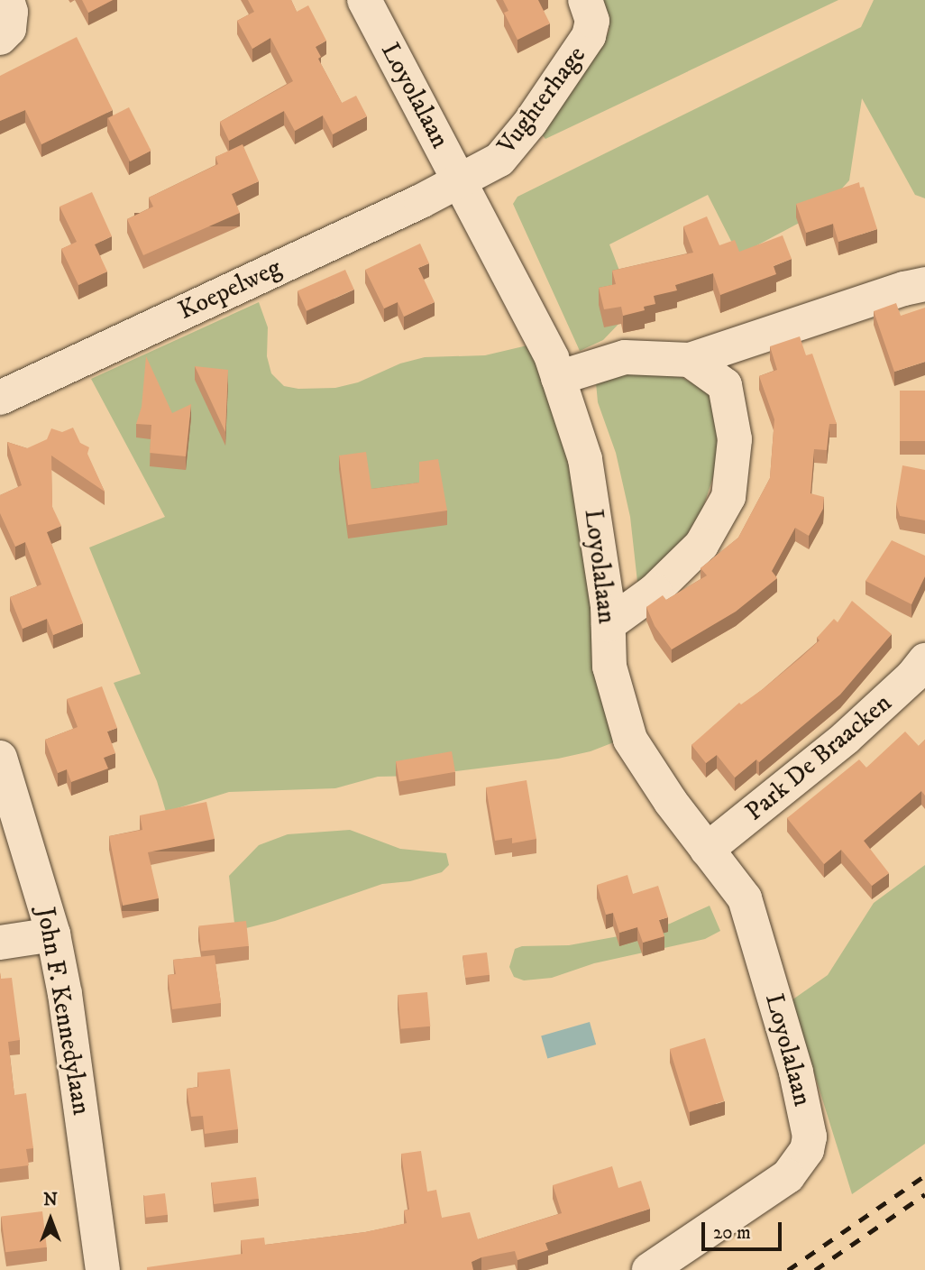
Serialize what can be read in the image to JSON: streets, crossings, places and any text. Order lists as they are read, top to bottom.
{
  "streets": {
    "street": [
      "Loyolalaan",
      "Vughterhage",
      "Koepelweg",
      "Park De Braacken",
      "John F. Kennedylaan"
    ]
  },
  "crossings": [
    ["Loyolalaan", "Vughterhage"],
    ["Loyolalaan", "Koepelweg"],
    ["Loyolalaan", "Park De Braacken"],
    ["Vughterhage", "Koepelweg"]
  ],
  "scale_bar": "20 m",
  "north": "top"
}
